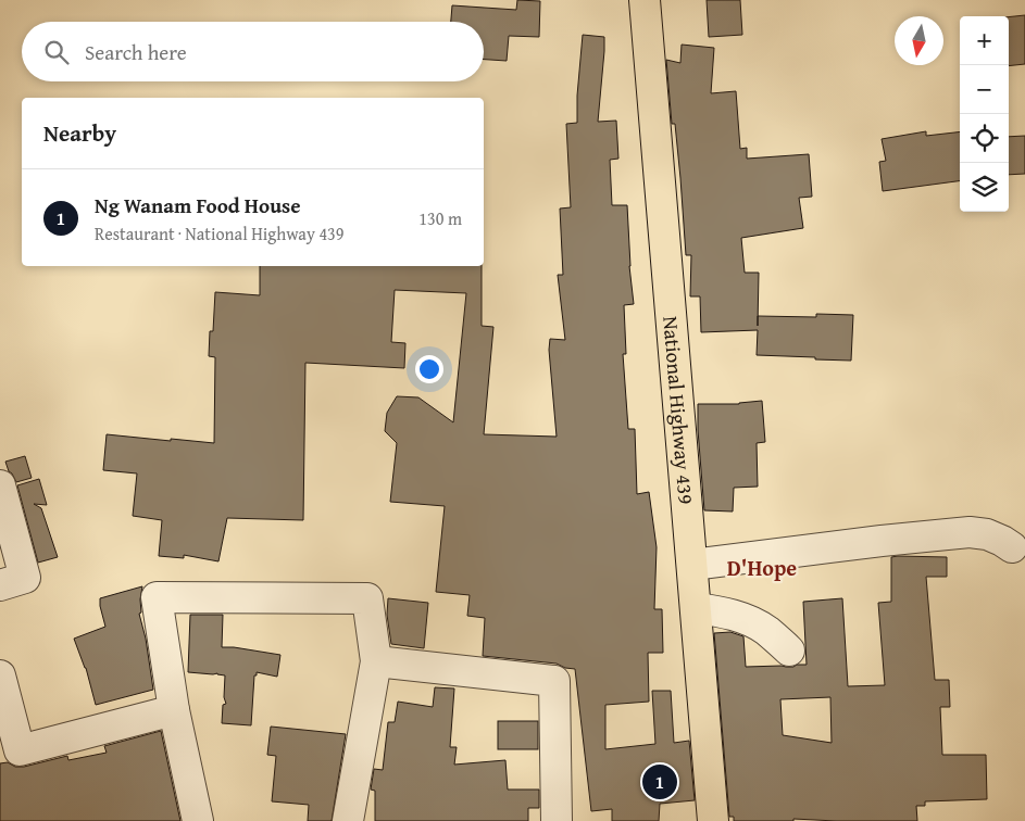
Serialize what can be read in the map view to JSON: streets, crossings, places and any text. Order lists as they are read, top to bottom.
{
  "streets": {
    "main road": ["National Highway 439"]
  },
  "districts": ["D'Hope"],
  "north": "bottom",
  "page": {
    "map_buttons": ["+", "−"],
    "search": "Search here",
    "heading": "Nearby",
    "list": [
      {
        "mark": "1",
        "name": "Ng Wanam Food House",
        "note": "Restaurant · National Highway 439",
        "value": "130 m"
      }
    ],
    "pins": "1"
  }
}
